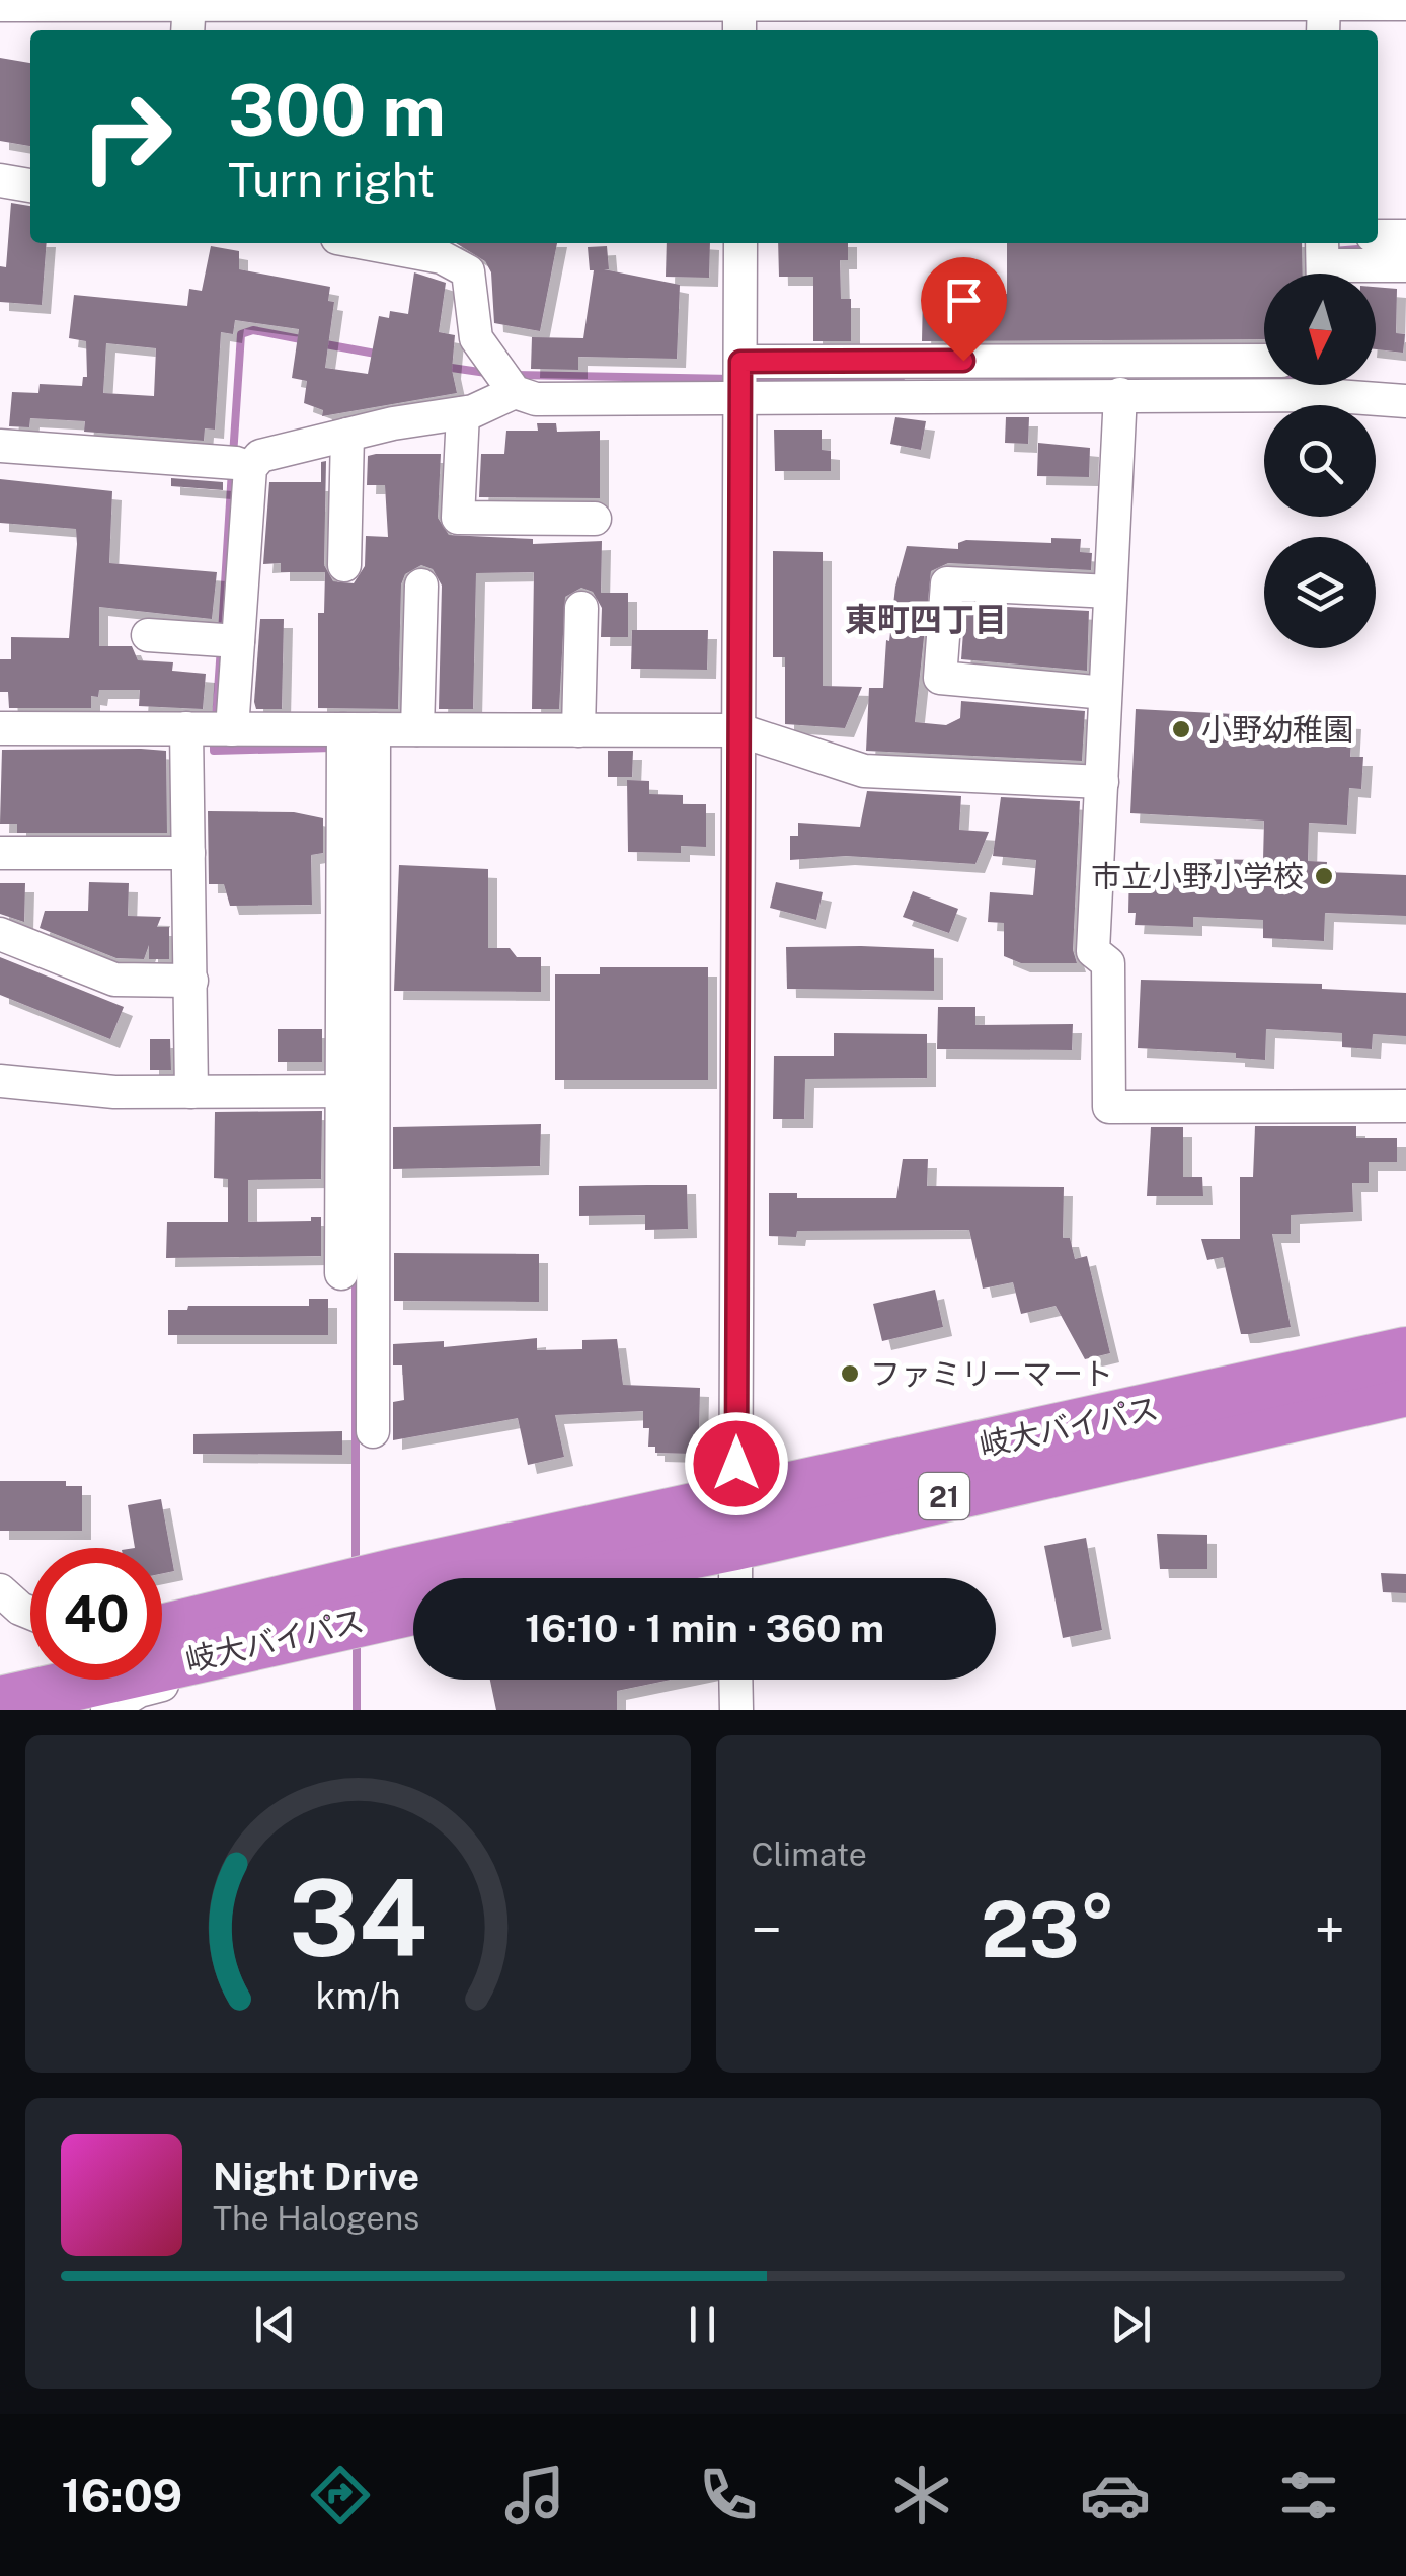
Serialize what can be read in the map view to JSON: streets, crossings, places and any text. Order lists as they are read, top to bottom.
{
  "streets": {
    "highway": ["岐大バイパス", "21"]
  },
  "crossings": [
    ["岐大バイパス", "21"]
  ],
  "districts": ["東町四丁目"],
  "places": ["小野幼稚園", "市立小野小学校", "ファミリーマート"],
  "north": "bottom",
  "page": {
    "turn": ["300 m", "Turn right"],
    "limit": "40",
    "trip": "16:10 · 1 min · 360 m",
    "tile": "Climate",
    "heat": ["−", "23°", "+"],
    "song": ["Night Drive", "The Halogens"],
    "tabs": "16:09",
    "gauge": ["34", "km/h"]
  }
}
